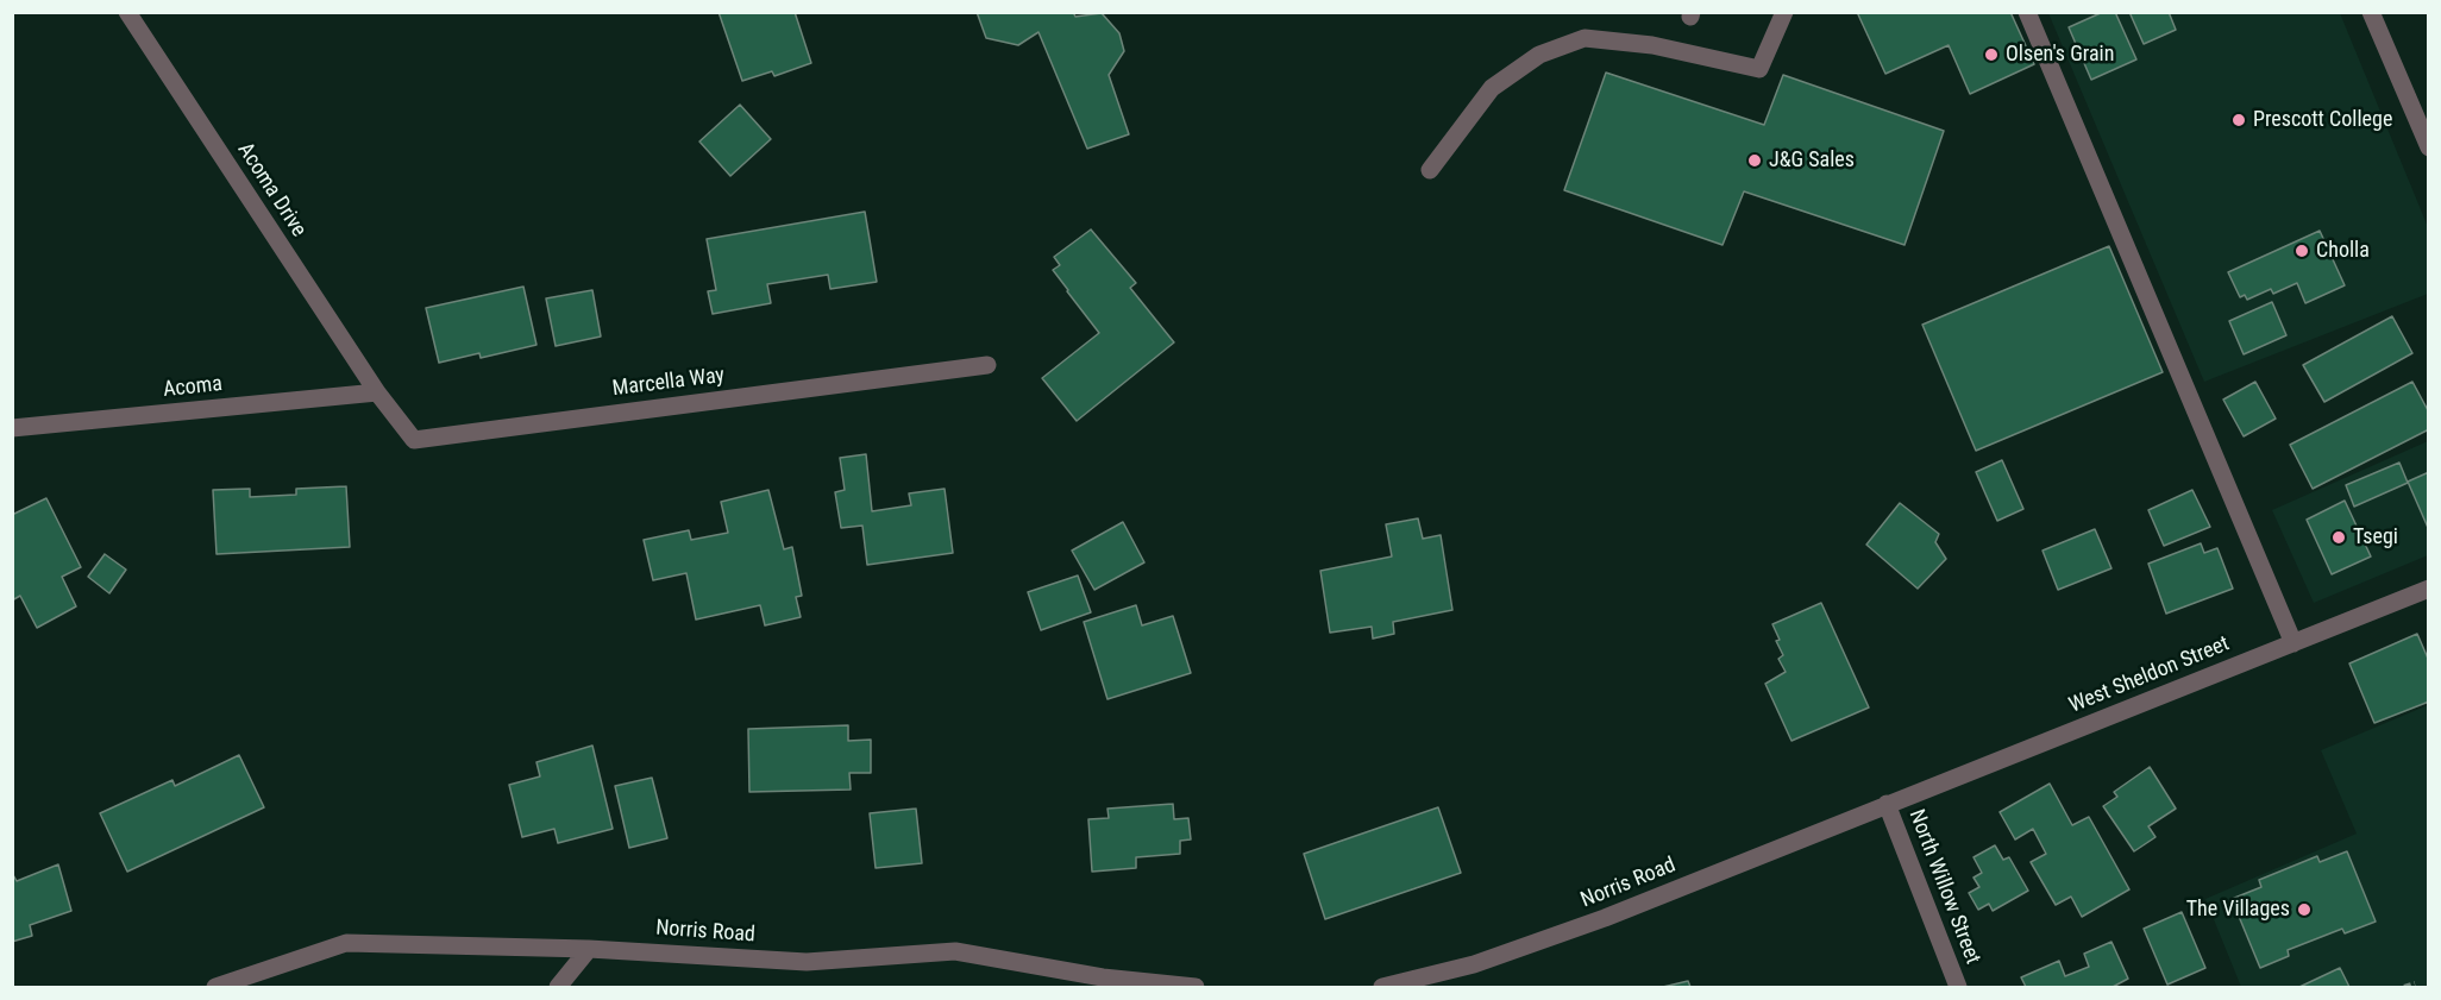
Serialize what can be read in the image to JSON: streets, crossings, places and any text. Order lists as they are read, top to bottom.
{
  "streets": {
    "street": [
      "Acoma Drive",
      "Marcella Way",
      "Acoma",
      "West Sheldon Street",
      "Norris Road",
      "North Willow Street"
    ]
  },
  "crossings": [
    ["Acoma Drive", "Marcella Way"],
    ["Acoma Drive", "Acoma"],
    ["Marcella Way", "Acoma"],
    ["West Sheldon Street", "Norris Road"],
    ["West Sheldon Street", "North Willow Street"],
    ["Norris Road", "North Willow Street"]
  ],
  "places": [
    "Olsen's Grain",
    "Prescott College",
    "J&G Sales",
    "Cholla",
    "Tsegi",
    "The Villages"
  ]
}
